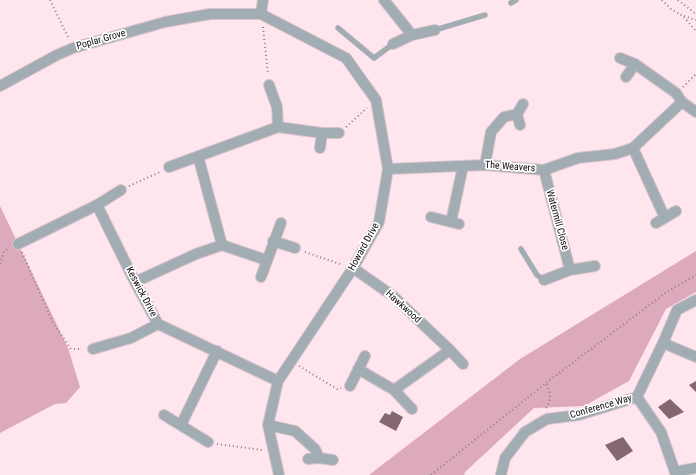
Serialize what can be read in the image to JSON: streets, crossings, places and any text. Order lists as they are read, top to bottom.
{
  "streets": {
    "street": [
      "Poplar Grove",
      "The Weavers",
      "Watermill Close",
      "Howard Drive",
      "Keswick Drive",
      "Hawkwood",
      "Conference Way"
    ]
  },
  "crossings": [
    ["Poplar Grove", "Howard Drive"],
    ["The Weavers", "Watermill Close"],
    ["The Weavers", "Howard Drive"],
    ["Howard Drive", "Keswick Drive"],
    ["Howard Drive", "Hawkwood"]
  ]
}
